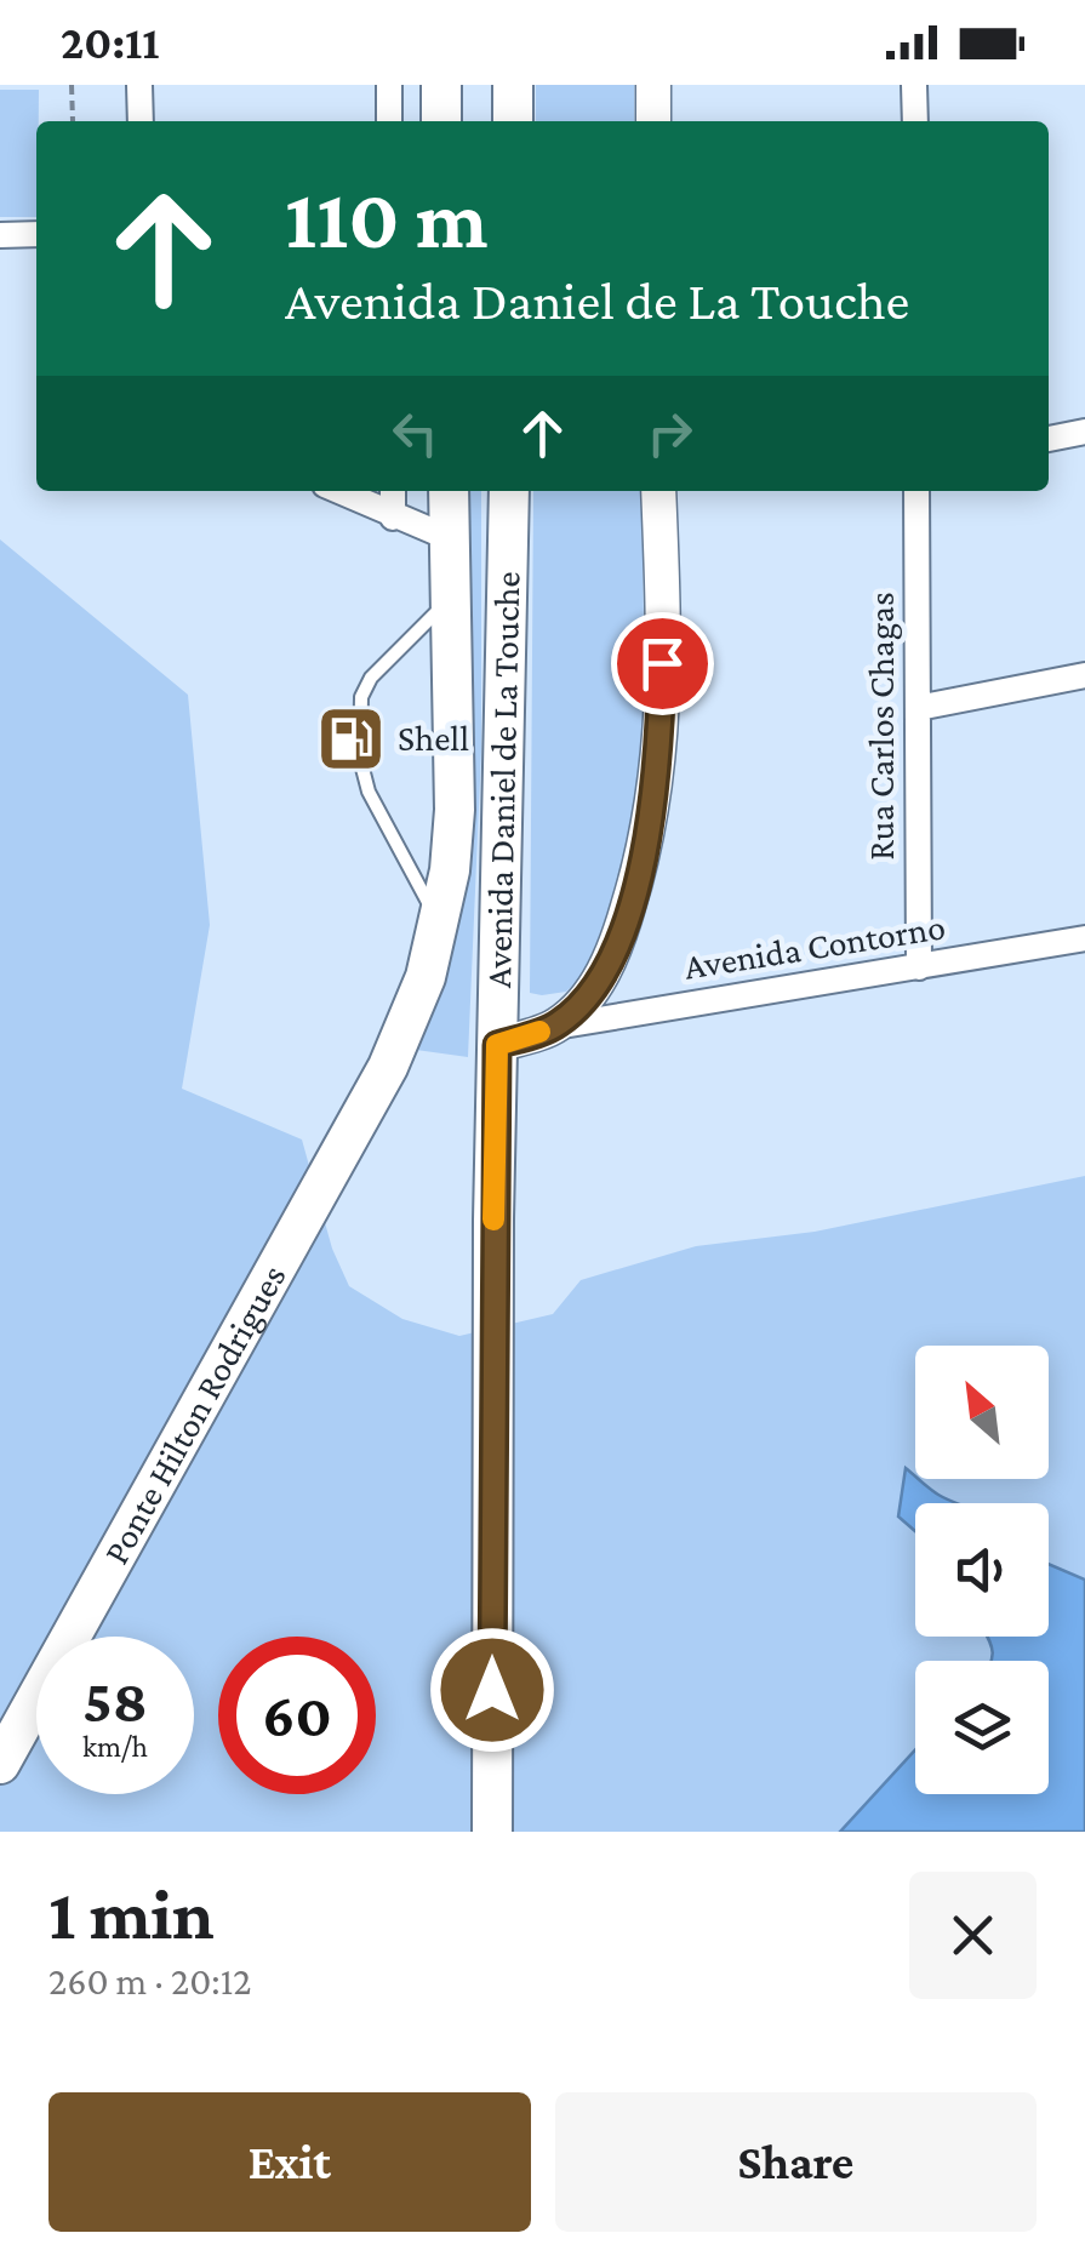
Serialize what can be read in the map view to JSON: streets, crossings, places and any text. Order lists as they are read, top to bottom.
{
  "streets": {
    "main road": ["Avenida Daniel de La Touche", "Ponte Hilton Rodrigues"],
    "street": ["Rua Carlos Chagas", "Avenida Contorno"]
  },
  "crossings": [
    ["Rua Carlos Chagas", "Avenida Contorno"],
    ["Avenida Daniel de La Touche", "Ponte Hilton Rodrigues"]
  ],
  "places": {
    "fuel station": ["Shell"]
  },
  "north": "top left",
  "page": {
    "status": "20:11",
    "turn": ["110 m", "Avenida Daniel de La Touche"],
    "speed": "58 km/h",
    "limit": "60",
    "heading": ["1 min", "260 m · 20:12"],
    "buttons": ["Exit", "Share"]
  }
}
